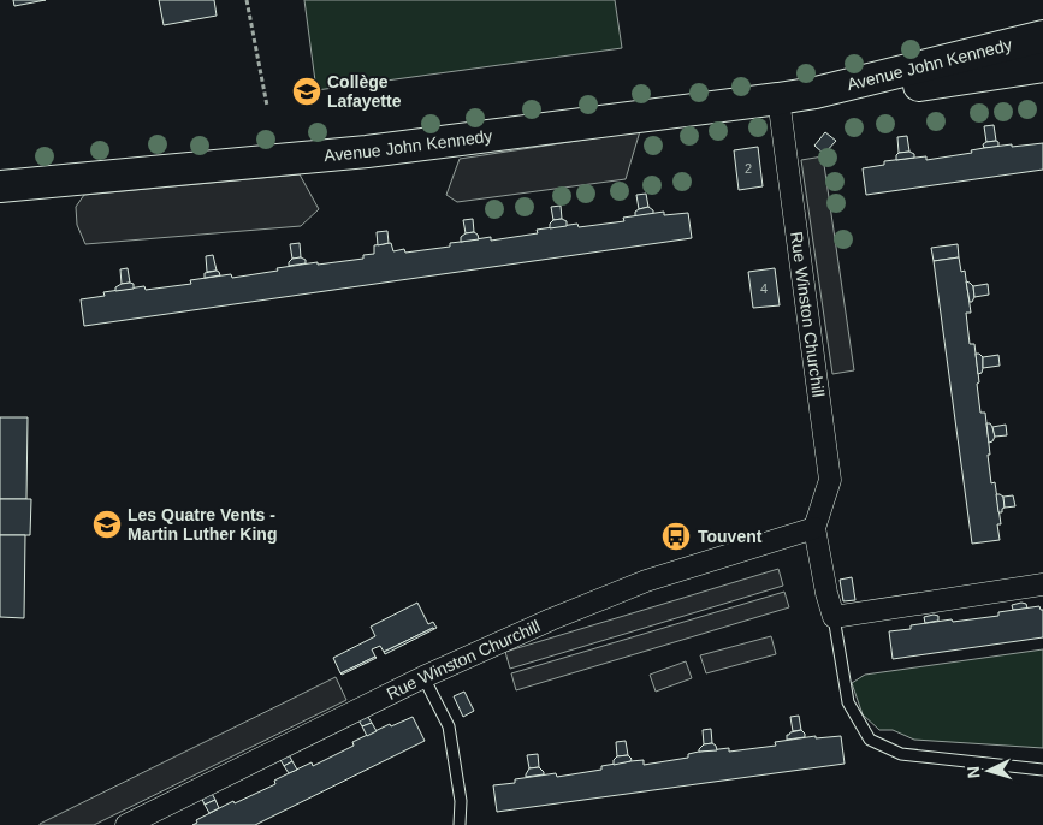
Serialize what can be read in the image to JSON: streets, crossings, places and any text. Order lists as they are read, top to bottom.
{
  "streets": {
    "main road": ["Avenue John Kennedy"],
    "street": ["Rue Winston Churchill"]
  },
  "crossings": [
    ["Avenue John Kennedy", "Rue Winston Churchill"]
  ],
  "places": {
    "school or university": ["Collège Lafayette", "Les Quatre Vents - Martin Luther King"],
    "bus stop": ["Touvent"]
  },
  "house_numbers": ["2", "4"],
  "north": "left"
}
